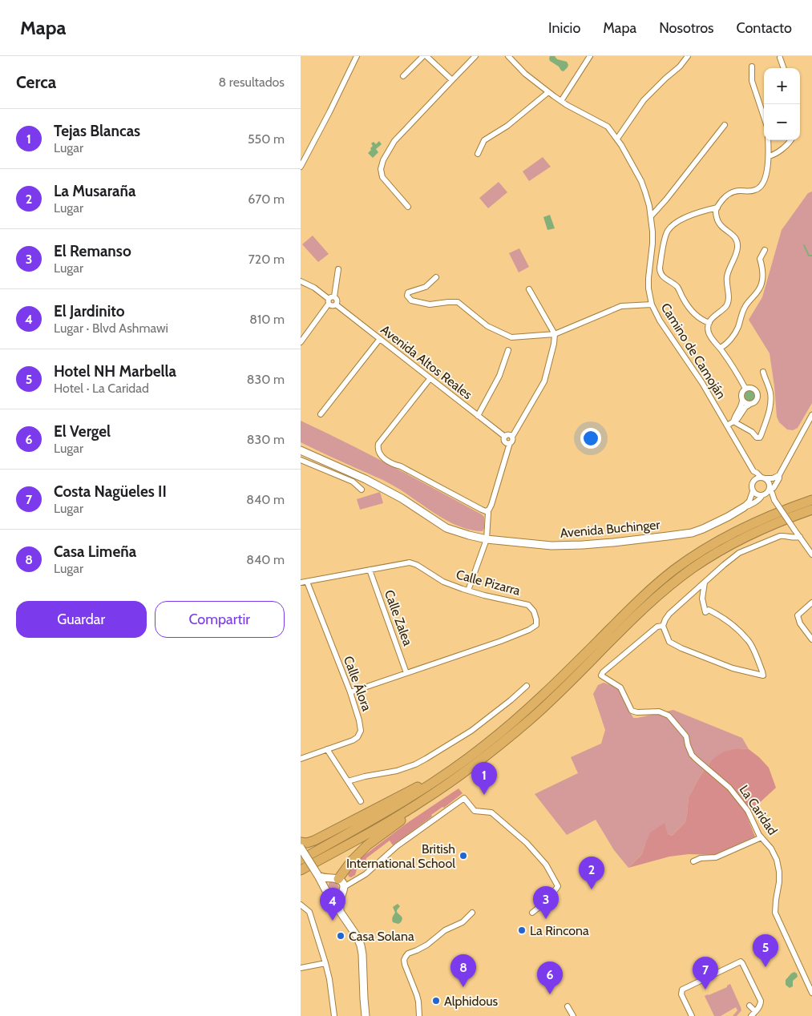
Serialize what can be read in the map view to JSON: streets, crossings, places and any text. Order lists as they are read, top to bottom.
{
  "streets": {
    "street": [
      "Camino de Camoján",
      "Avenida Altos Reales",
      "Avenida Buchinger",
      "Calle Pizarra",
      "Calle Zalea",
      "Calle Álora",
      "La Caridad"
    ]
  },
  "crossings": [
    ["Camino de Camoján", "Avenida Buchinger"],
    ["Calle Pizarra", "Calle Zalea"],
    ["Calle Pizarra", "Calle Álora"]
  ],
  "places": [
    "British International School",
    "La Rincona",
    "Casa Solana",
    "Alphidous"
  ],
  "page": {
    "header": "Mapa",
    "nav": [
      "Inicio",
      "Mapa",
      "Nosotros",
      "Contacto"
    ],
    "heading": ["Cerca", "8 resultados"],
    "map_buttons": ["+", "−"],
    "list": [
      {
        "mark": "1",
        "name": "Tejas Blancas",
        "note": "Lugar",
        "value": "550 m"
      },
      {
        "mark": "2",
        "name": "La Musaraña",
        "note": "Lugar",
        "value": "670 m"
      },
      {
        "mark": "3",
        "name": "El Remanso",
        "note": "Lugar",
        "value": "720 m"
      },
      {
        "mark": "4",
        "name": "El Jardinito",
        "note": "Lugar · Blvd Ashmawi",
        "value": "810 m"
      },
      {
        "mark": "5",
        "name": "Hotel NH Marbella",
        "note": "Hotel · La Caridad",
        "value": "830 m"
      },
      {
        "mark": "6",
        "name": "El Vergel",
        "note": "Lugar",
        "value": "830 m"
      },
      {
        "mark": "7",
        "name": "Costa Nagüeles II",
        "note": "Lugar",
        "value": "840 m"
      },
      {
        "mark": "8",
        "name": "Casa Limeña",
        "note": "Lugar",
        "value": "840 m"
      }
    ],
    "buttons": ["Guardar", "Compartir"],
    "pins": [
      "1",
      "2",
      "3",
      "4",
      "5",
      "8",
      "7",
      "6"
    ]
  }
}
